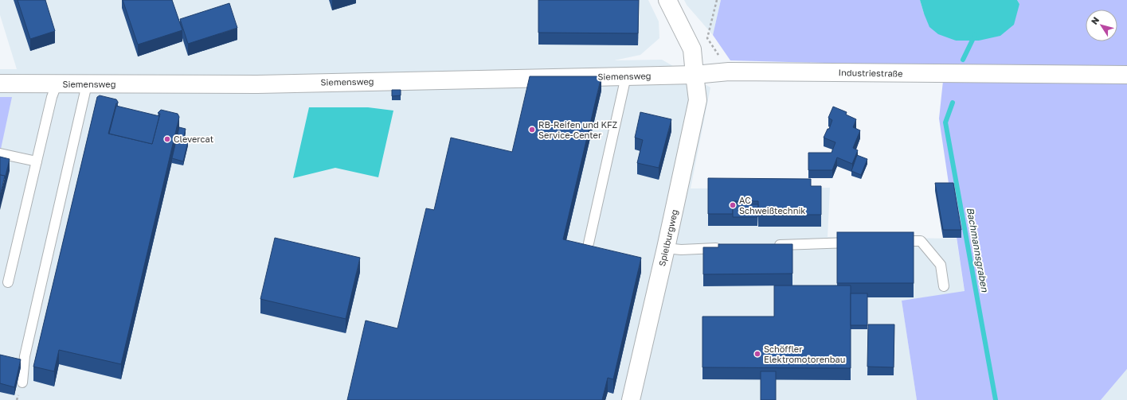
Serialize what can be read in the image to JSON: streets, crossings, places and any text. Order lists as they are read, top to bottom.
{
  "streets": {
    "street": ["Industriestraße", "Siemensweg", "Spielburgweg"]
  },
  "crossings": [
    ["Industriestraße", "Siemensweg"],
    ["Industriestraße", "Spielburgweg"],
    ["Siemensweg", "Spielburgweg"]
  ],
  "water": ["Bachmannsgraben"],
  "places": [
    "RB-Reifen und KFZ Service-Center",
    "Clevercat",
    "AC Schweißtechnik",
    "Schöffler Elektromotorenbau"
  ],
  "north": "top left"
}
